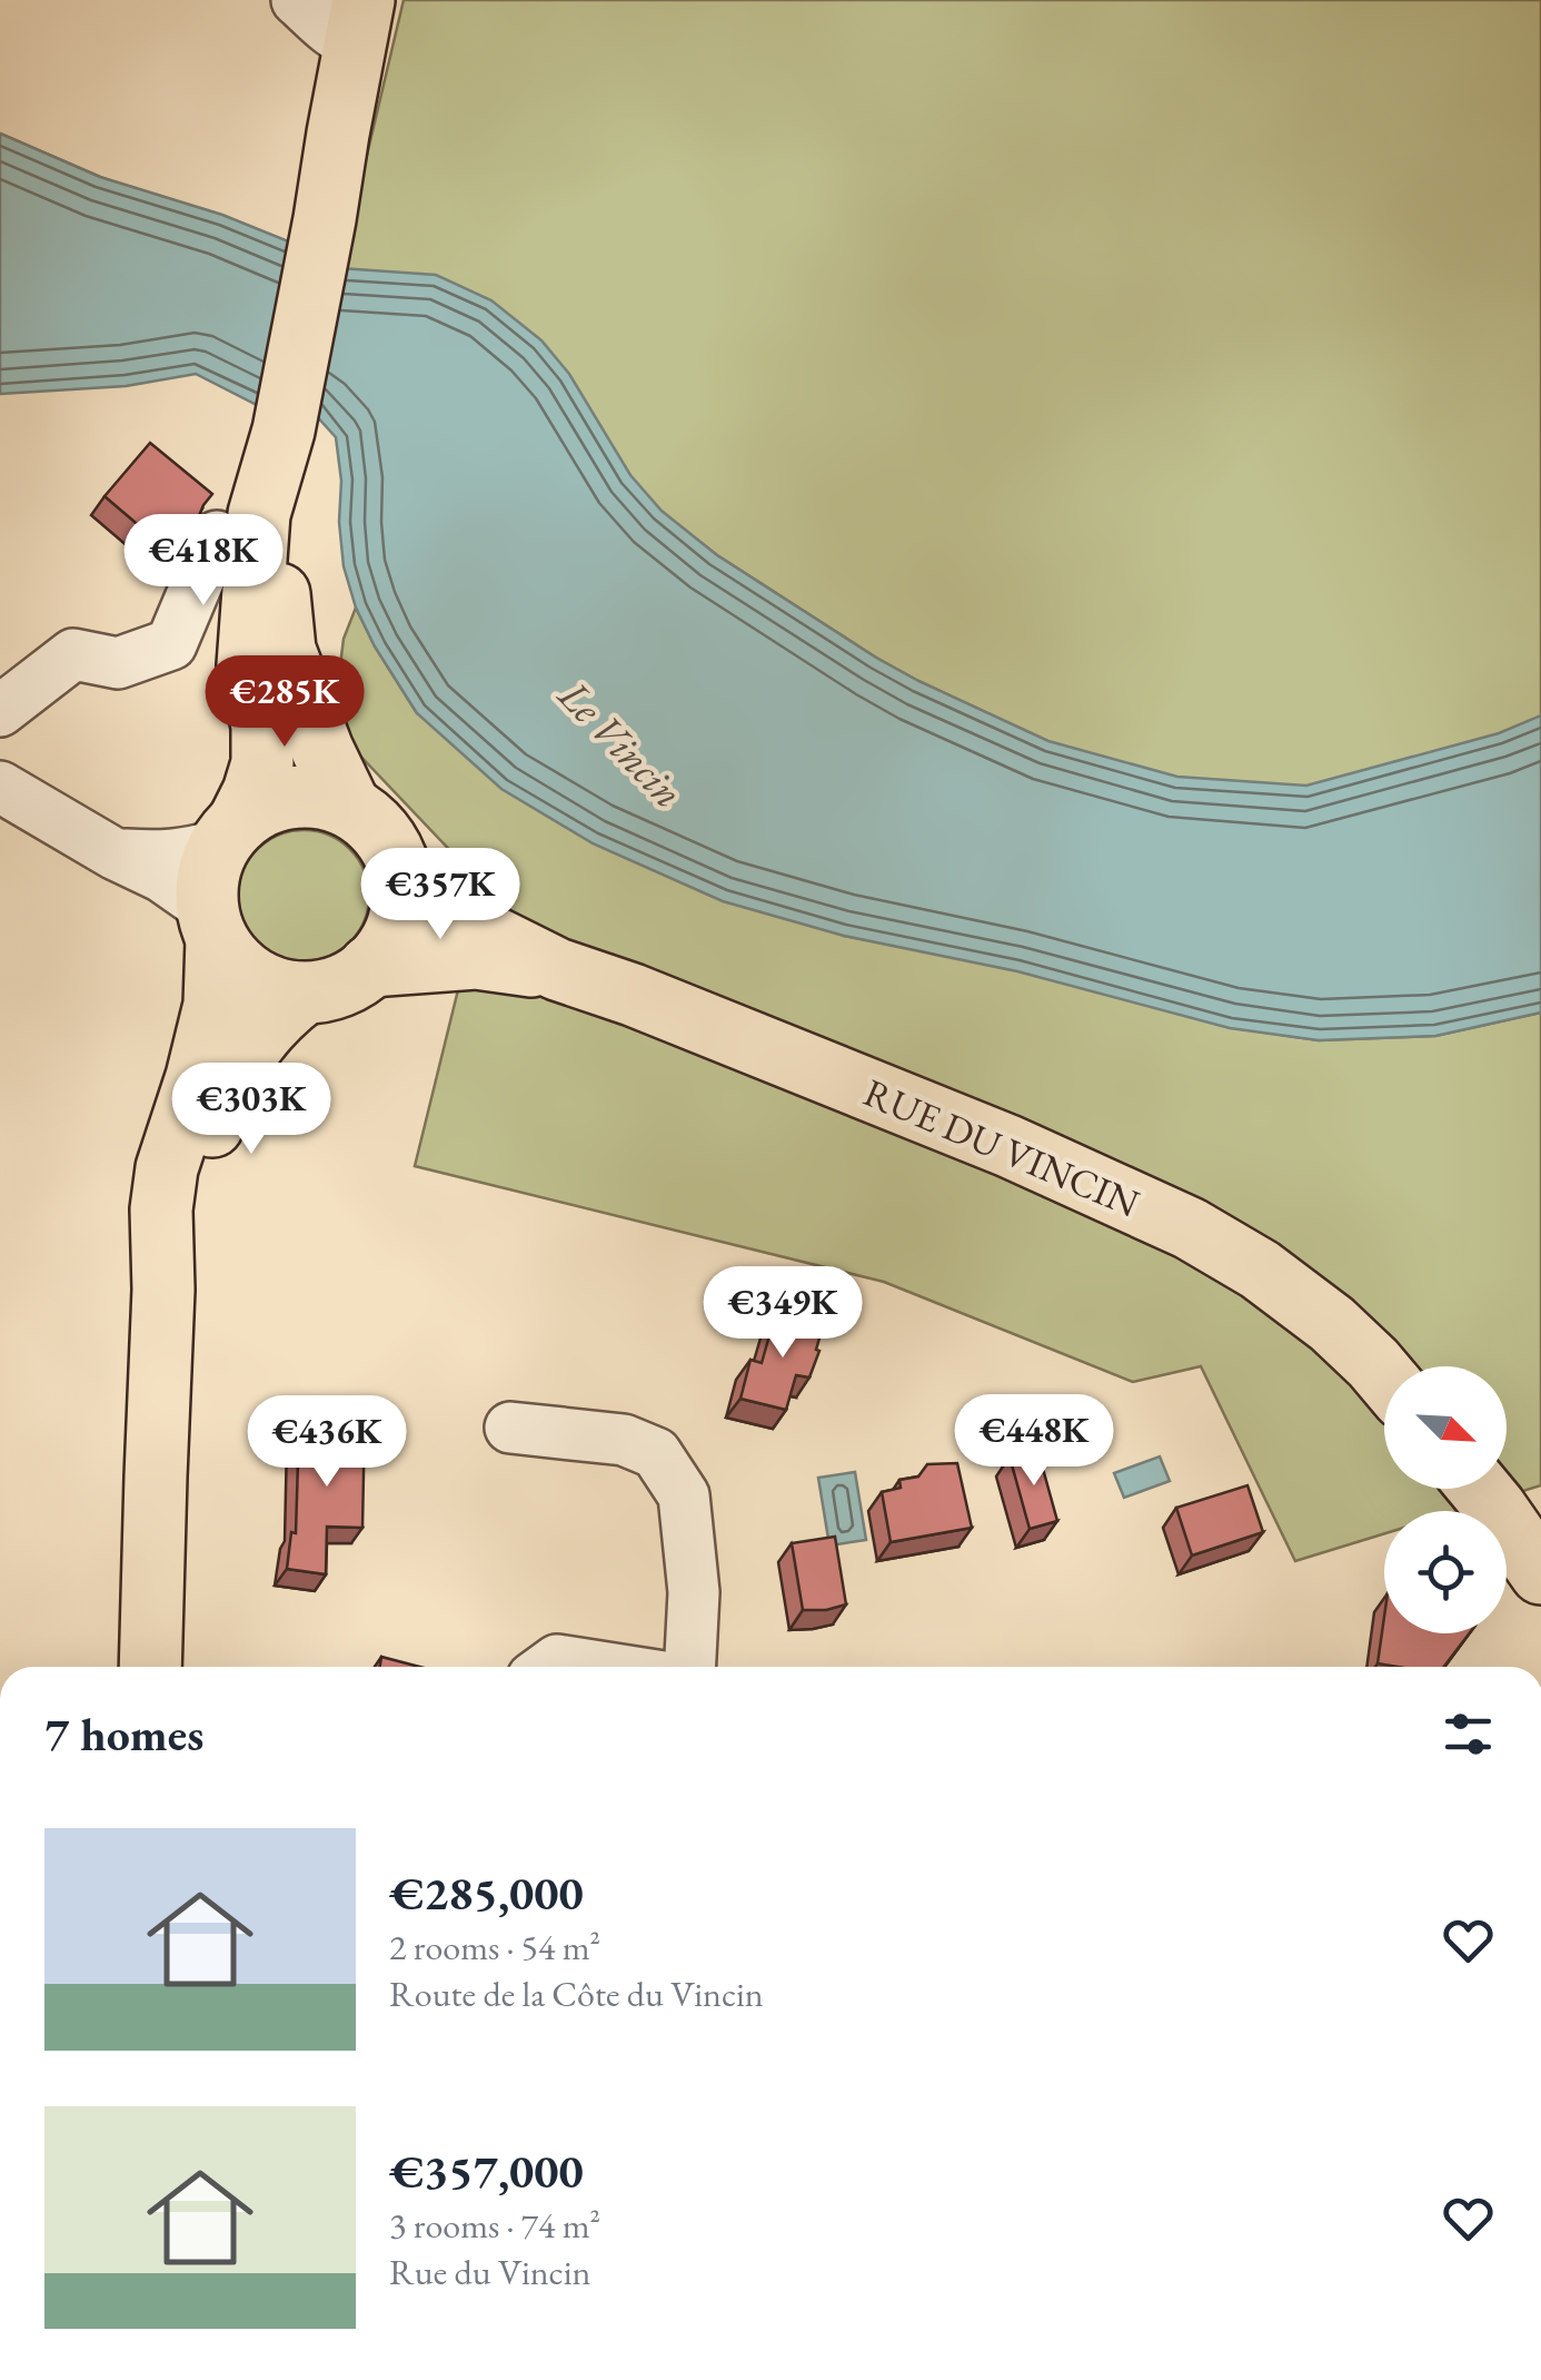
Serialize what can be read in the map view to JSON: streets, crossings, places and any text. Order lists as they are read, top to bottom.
{
  "streets": {
    "main road": ["RUE DU VINCIN"]
  },
  "water": ["Le Vincin"],
  "north": "bottom right",
  "page": {
    "price": [
      "€418K",
      "€285K",
      "€357K",
      "€303K",
      "€349K",
      "€448K",
      "€436K"
    ],
    "heading": "7 homes",
    "list": [
      {
        "name": "€285,000",
        "note": "2 rooms · 54 m² · Route de la Côte du Vincin"
      },
      {
        "name": "€357,000",
        "note": "3 rooms · 74 m² · Rue du Vincin"
      }
    ]
  }
}
